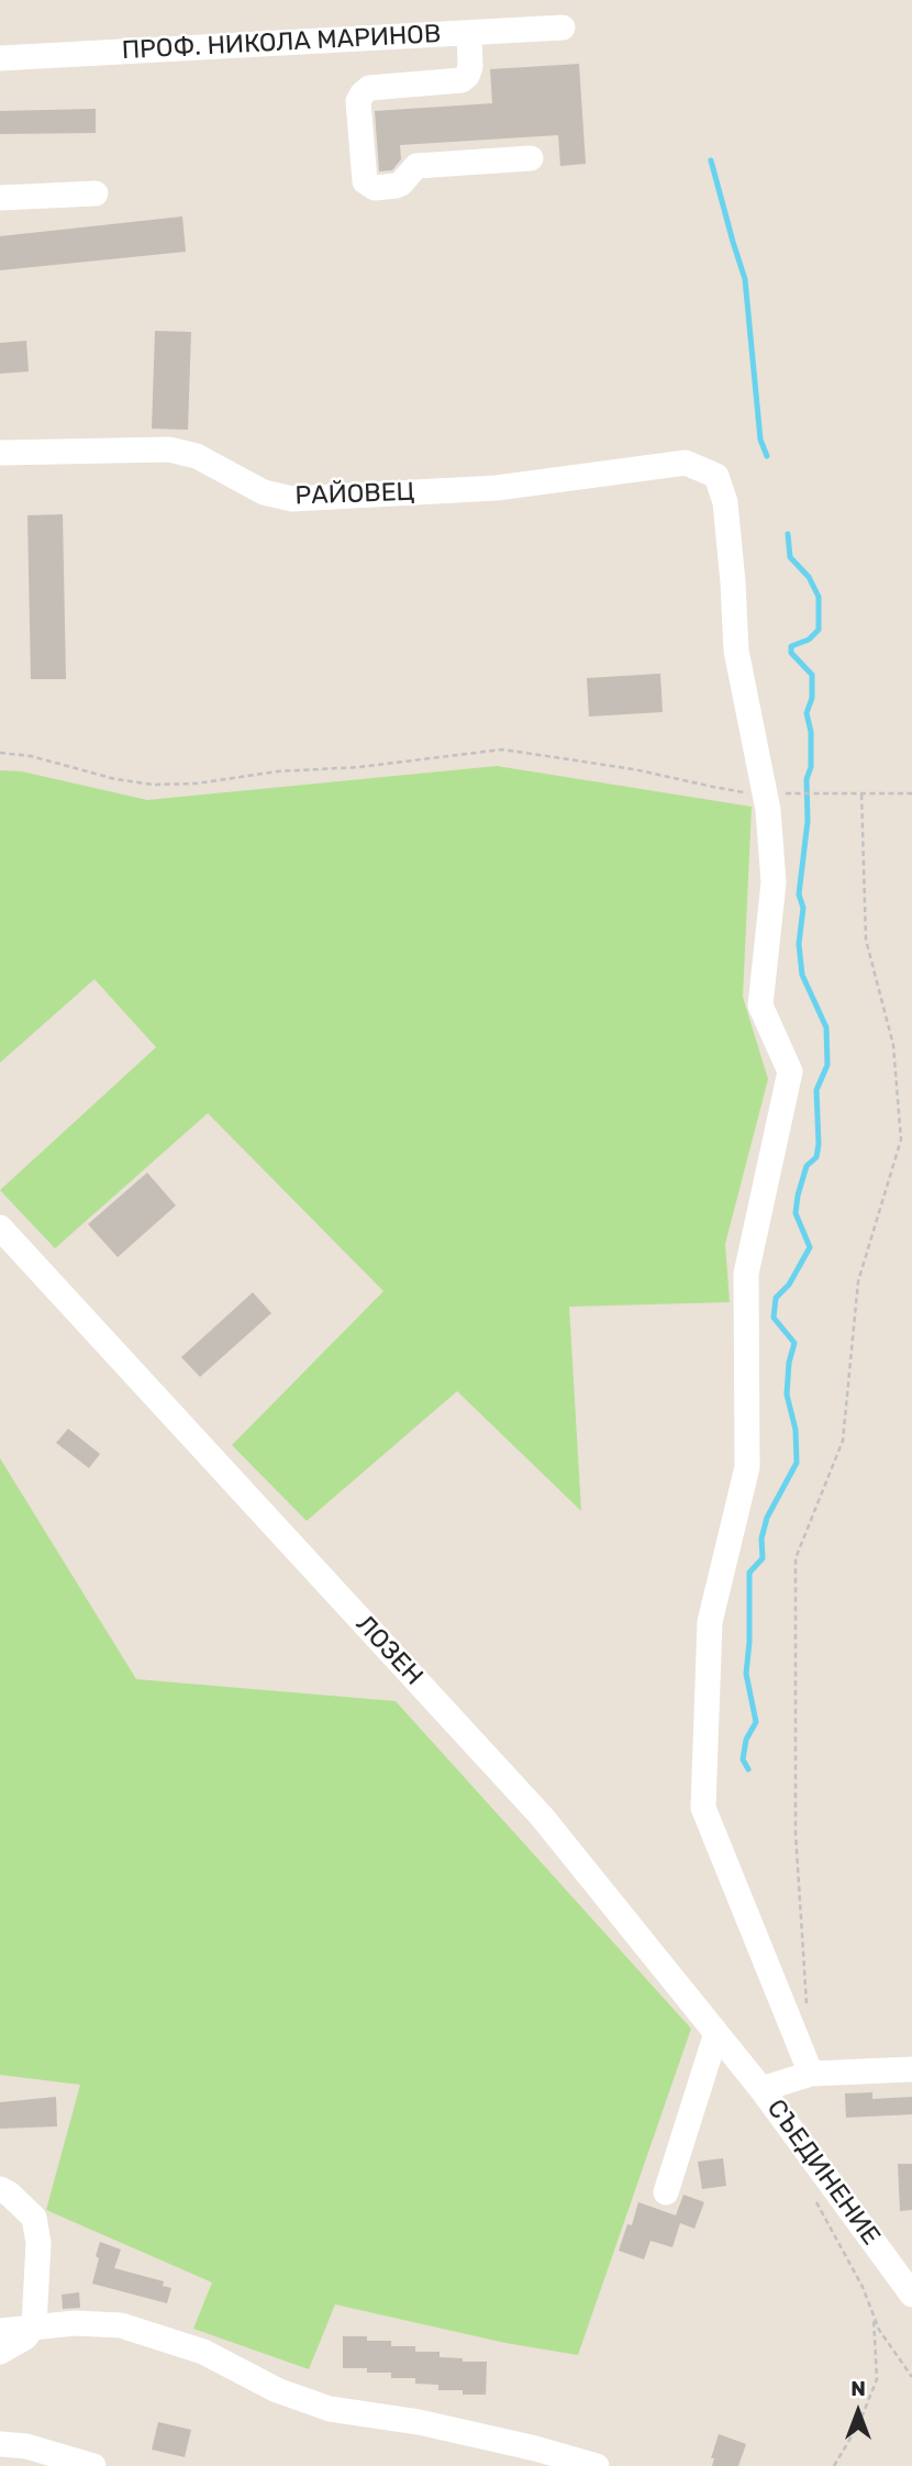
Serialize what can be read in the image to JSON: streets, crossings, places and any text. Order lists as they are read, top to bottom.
{
  "streets": {
    "street": [
      "ПРОФ. НИКОЛА МАРИНОВ",
      "РАЙОВЕЦ",
      "ЛОЗЕН",
      "СЪЕДИНЕНИЕ"
    ]
  },
  "crossings": [
    ["ЛОЗЕН", "СЪЕДИНЕНИЕ"]
  ],
  "north": "top"
}
